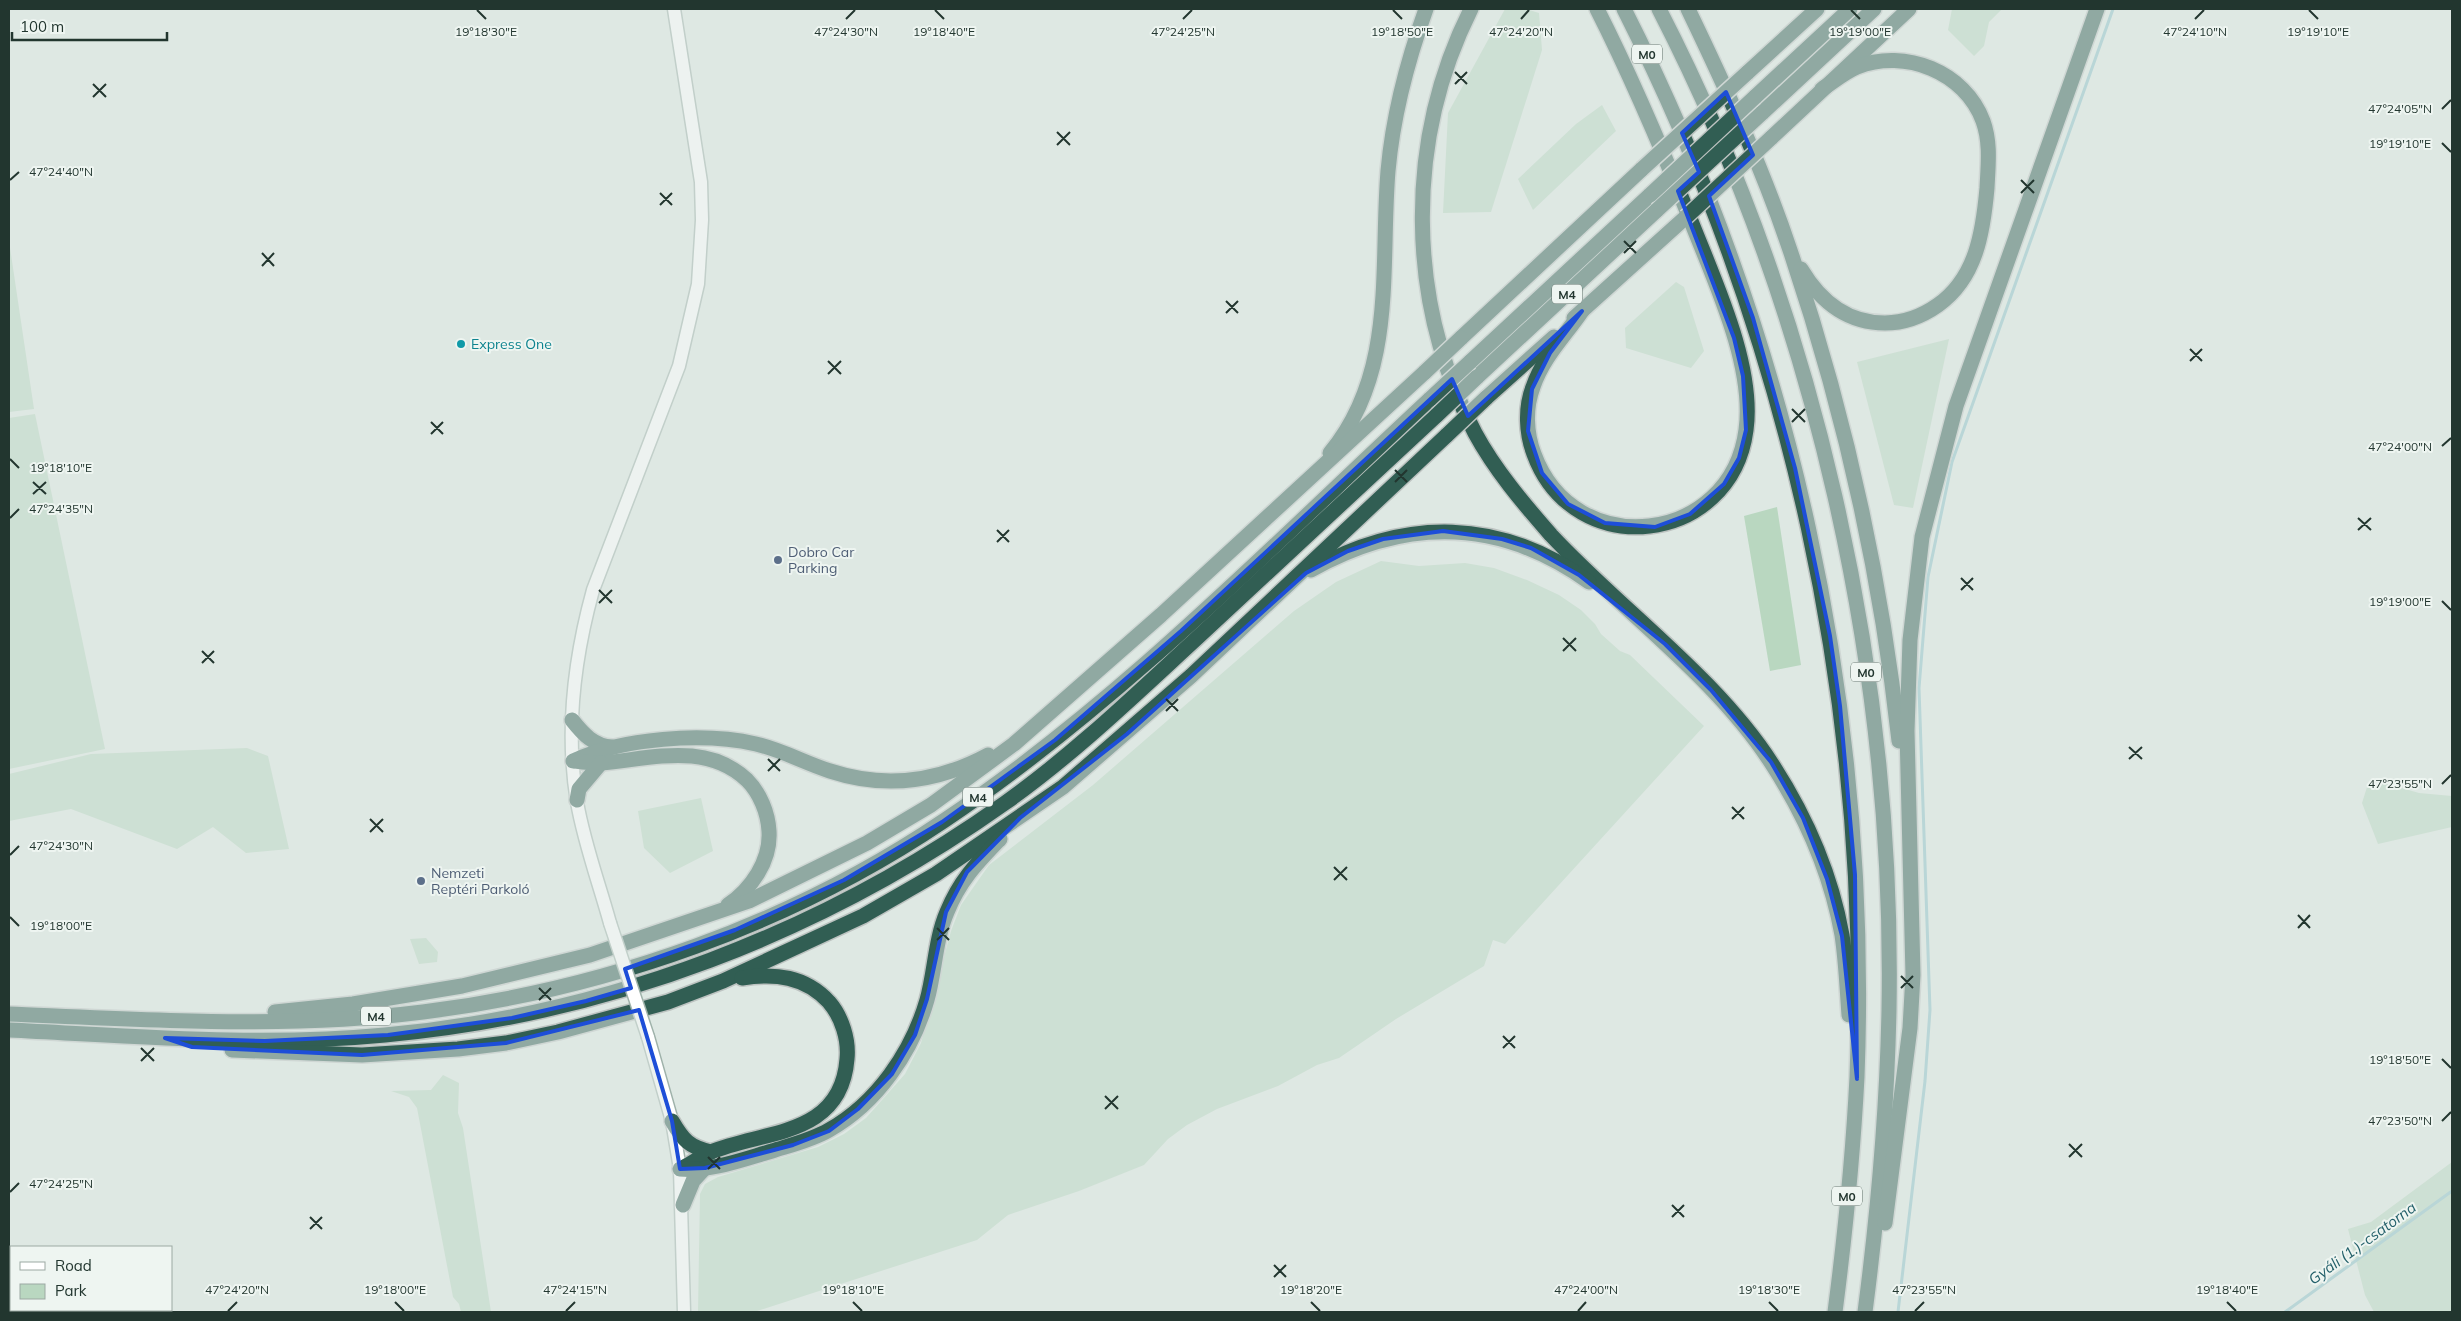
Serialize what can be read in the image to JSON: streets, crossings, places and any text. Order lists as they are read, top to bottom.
{
  "streets": {
    "highway": ["M0", "M4"]
  },
  "water": ["Gyáli (1.)-csatorna"],
  "places": ["Express One", "Dobro Car Parking", "Nemzeti Reptéri Parkoló"],
  "legend": ["Road", "Park"],
  "scale_bar": "100 m",
  "coordinates": [
    "19°18'30\"E",
    "47°24'30\"N",
    "19°18'40\"E",
    "47°24'25\"N",
    "19°18'50\"E",
    "47°24'20\"N",
    "19°19'00\"E",
    "19°19'10\"E",
    "47°24'10\"N",
    "47°24'05\"N",
    "47°24'40\"N",
    "47°24'00\"N",
    "19°18'10\"E",
    "47°24'35\"N",
    "47°23'55\"N",
    "19°18'00\"E",
    "47°23'50\"N",
    "47°24'15\"N",
    "19°18'20\"E"
  ]
}
